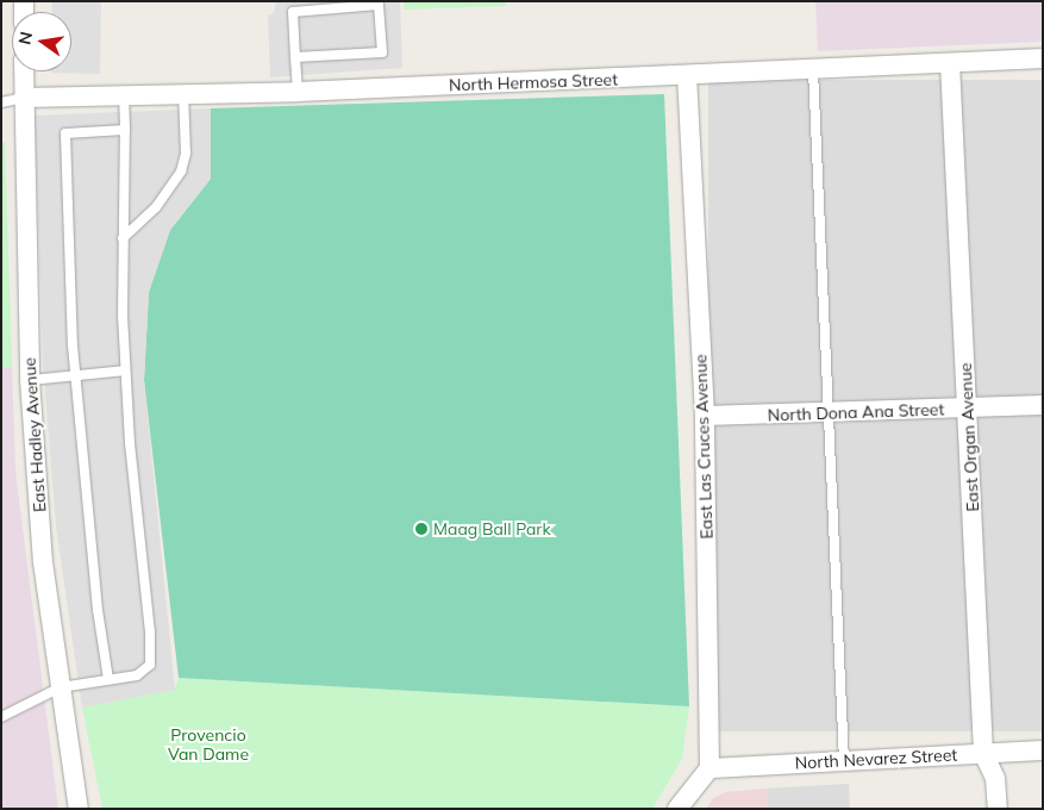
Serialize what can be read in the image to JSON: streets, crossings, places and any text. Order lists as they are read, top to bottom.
{
  "streets": {
    "street": [
      "North Hermosa Street",
      "North Dona Ana Street",
      "East Hadley Avenue",
      "East Organ Avenue",
      "East Las Cruces Avenue",
      "North Nevarez Street"
    ]
  },
  "crossings": [
    ["North Hermosa Street", "East Hadley Avenue"],
    ["North Hermosa Street", "East Organ Avenue"],
    ["North Hermosa Street", "East Las Cruces Avenue"],
    ["North Dona Ana Street", "East Organ Avenue"],
    ["North Dona Ana Street", "East Las Cruces Avenue"],
    ["East Organ Avenue", "North Nevarez Street"],
    ["East Las Cruces Avenue", "North Nevarez Street"]
  ],
  "parks": ["Provencio Van Dame"],
  "places": ["Maag Ball Park"],
  "north": "left"
}
